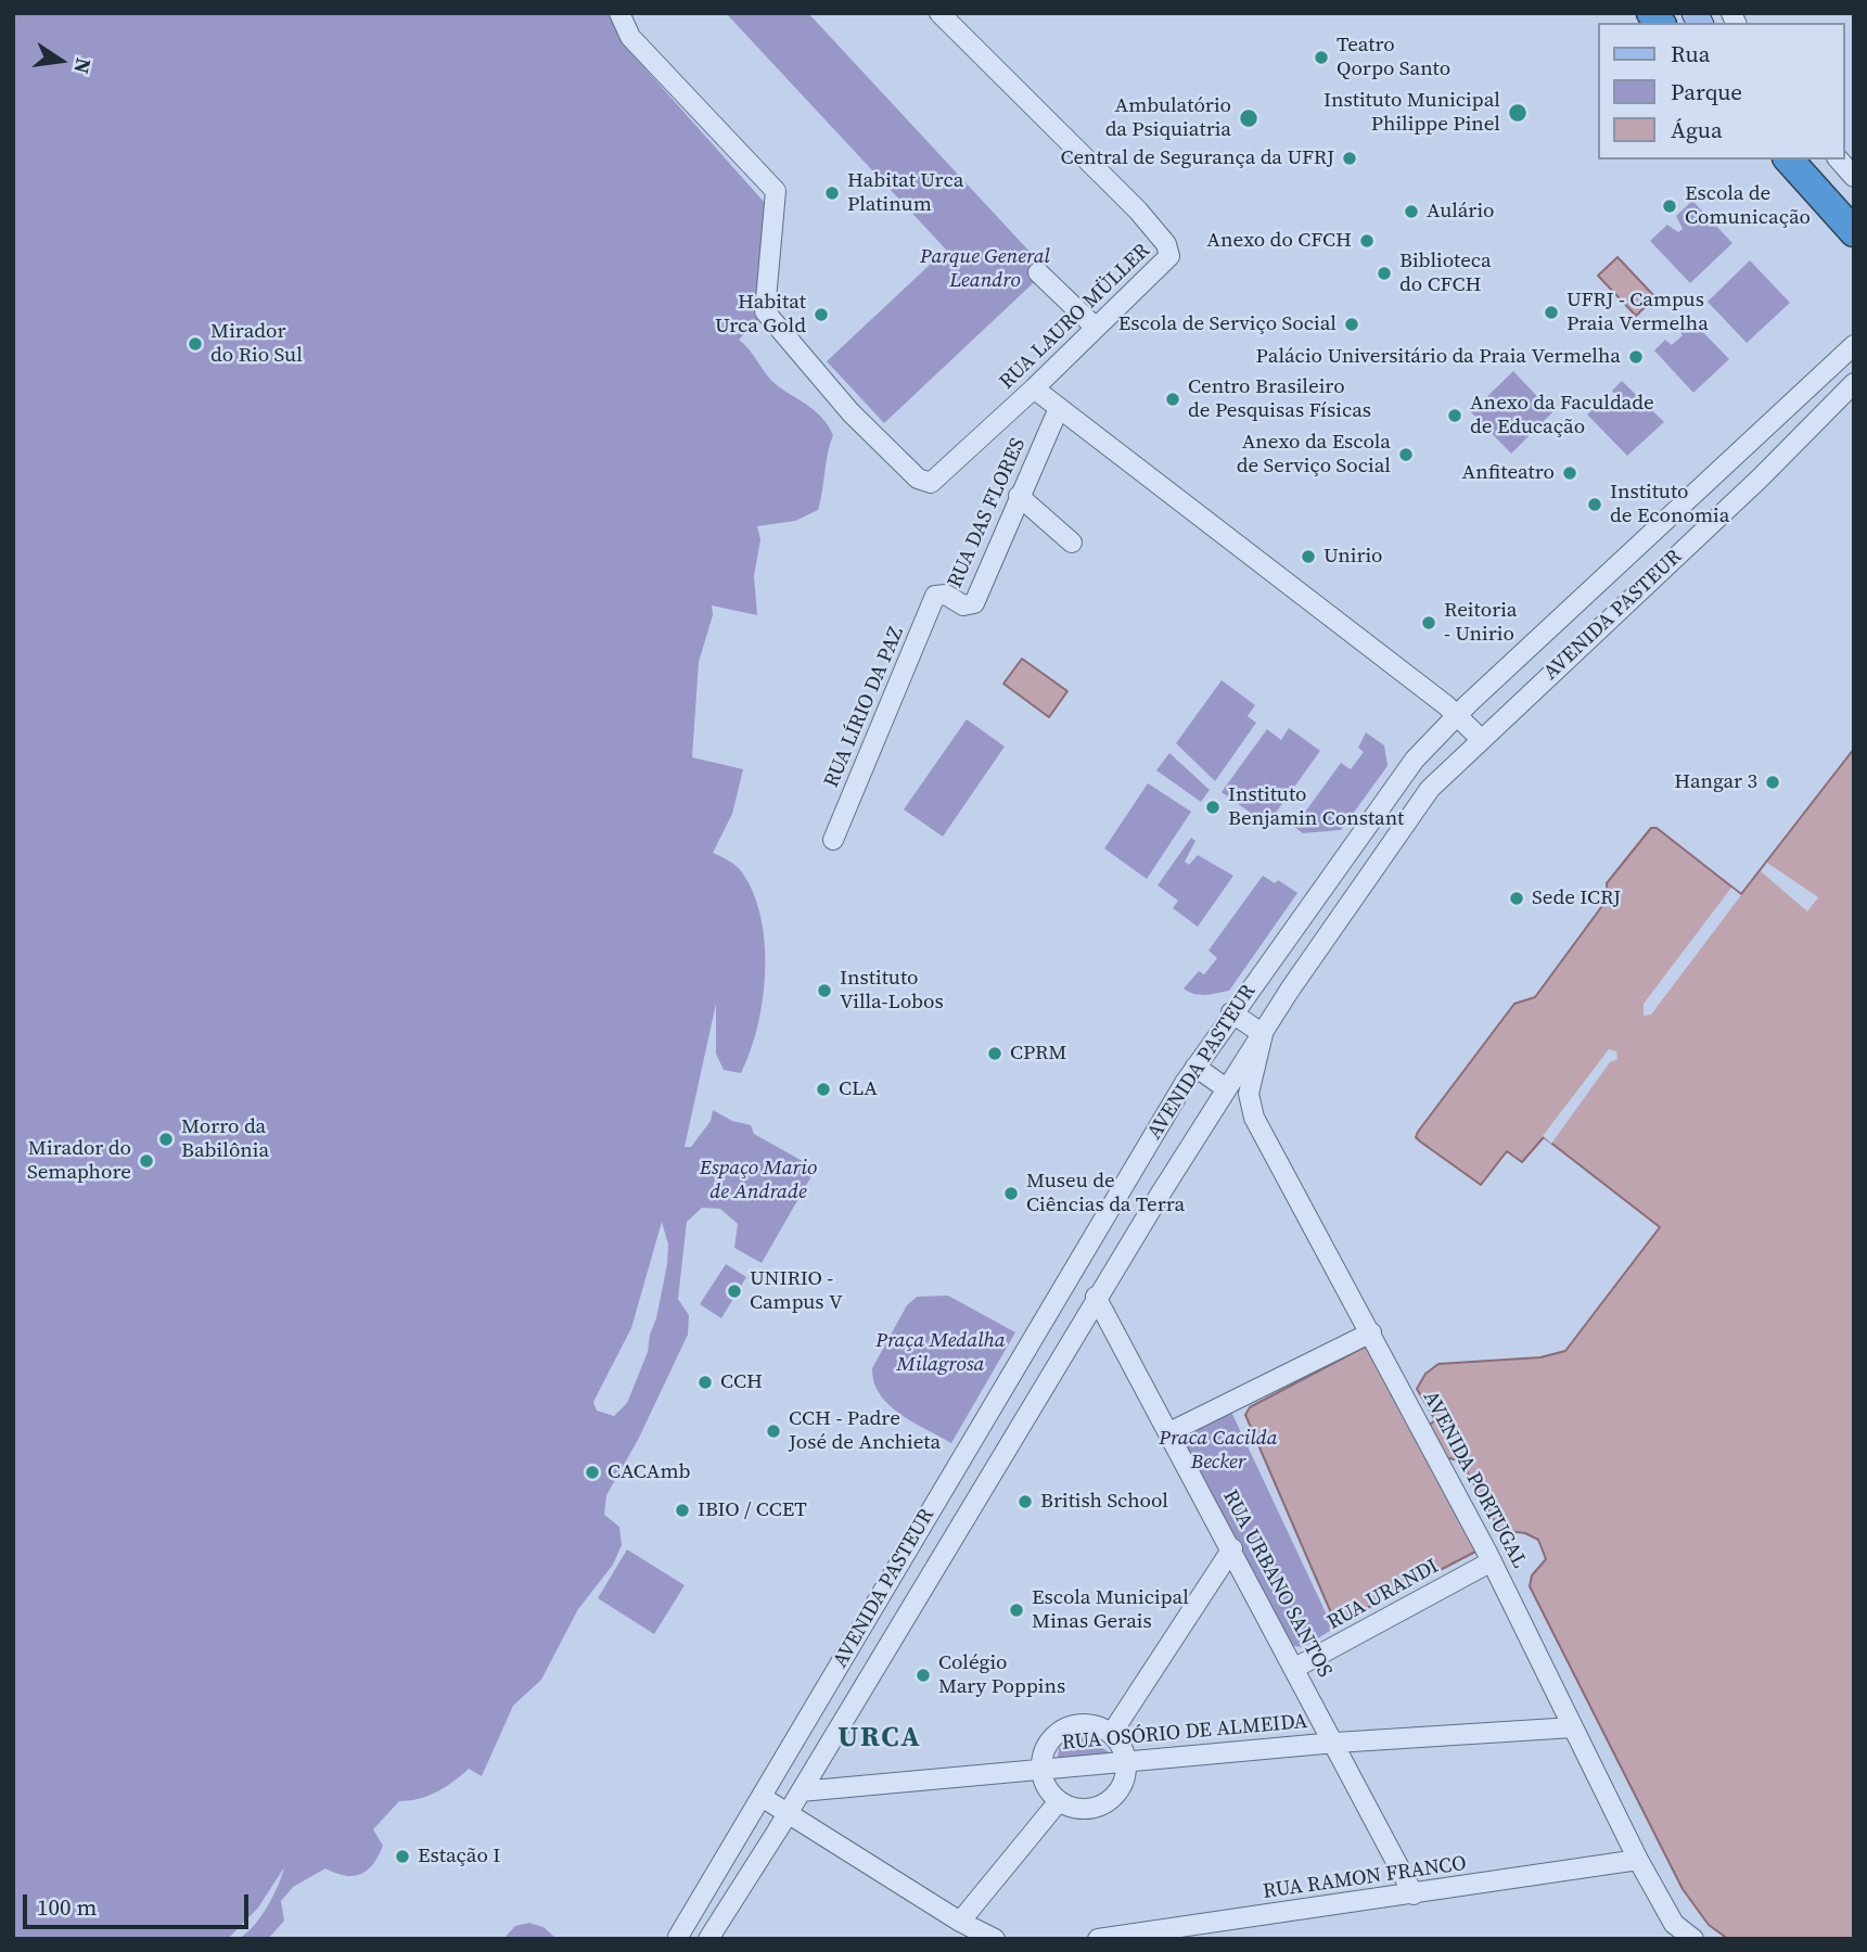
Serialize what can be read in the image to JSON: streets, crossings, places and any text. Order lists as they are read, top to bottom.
{
  "streets": {
    "street": [
      "RUA LAURO MÜLLER",
      "RUA DAS FLORES",
      "AVENIDA PASTEUR",
      "RUA LÍRIO DA PAZ",
      "AVENIDA PORTUGAL",
      "RUA URBANO SANTOS",
      "RUA URANDI",
      "RUA OSÓRIO DE ALMEIDA",
      "RUA RAMON FRANCO"
    ]
  },
  "crossings": [
    ["RUA DAS FLORES", "RUA LÍRIO DA PAZ"],
    ["AVENIDA PASTEUR", "AVENIDA PORTUGAL"],
    ["AVENIDA PASTEUR", "RUA URBANO SANTOS"],
    ["AVENIDA PASTEUR", "RUA OSÓRIO DE ALMEIDA"],
    ["AVENIDA PORTUGAL", "RUA URANDI"],
    ["AVENIDA PORTUGAL", "RUA OSÓRIO DE ALMEIDA"],
    ["AVENIDA PORTUGAL", "RUA RAMON FRANCO"],
    ["RUA URBANO SANTOS", "RUA URANDI"],
    ["RUA URBANO SANTOS", "RUA OSÓRIO DE ALMEIDA"],
    ["RUA URBANO SANTOS", "RUA RAMON FRANCO"]
  ],
  "districts": ["URCA"],
  "parks": [
    "Parque General Leandro",
    "Espaço Mario de Andrade",
    "Praça Medalha Milagrosa",
    "Praca Cacilda Becker"
  ],
  "places": [
    "Teatro Qorpo Santo",
    "Instituto Municipal Philippe Pinel",
    "Ambulatório da Psiquiatria",
    "Central de Segurança da UFRJ",
    "Habitat Urca Platinum",
    "Escola de Comunicação",
    "Aulário",
    "Anexo do CFCH",
    "Biblioteca do CFCH",
    "UFRJ - Campus Praia Vermelha",
    "Habitat Urca Gold",
    "Escola de Serviço Social",
    "Mirador do Rio Sul",
    "Palácio Universitário da Praia Vermelha",
    "Centro Brasileiro de Pesquisas Físicas",
    "Anexo da Faculdade de Educação",
    "Anexo da Escola de Serviço Social",
    "Anfiteatro",
    "Instituto de Economia",
    "Unirio",
    "Reitoria - Unirio",
    "Hangar 3",
    "Instituto Benjamin Constant",
    "Sede ICRJ",
    "Instituto Villa-Lobos",
    "CPRM",
    "CLA",
    "Morro da Babilônia",
    "Mirador do Semaphore",
    "Museu de Ciências da Terra",
    "UNIRIO - Campus V",
    "CCH",
    "CCH - Padre José de Anchieta",
    "CACAmb",
    "British School",
    "IBIO / CCET",
    "Escola Municipal Minas Gerais",
    "Colégio Mary Poppins",
    "Estação I"
  ],
  "legend": ["Rua", "Parque", "Água"],
  "scale_bar": "100 m",
  "north": "right"
}
